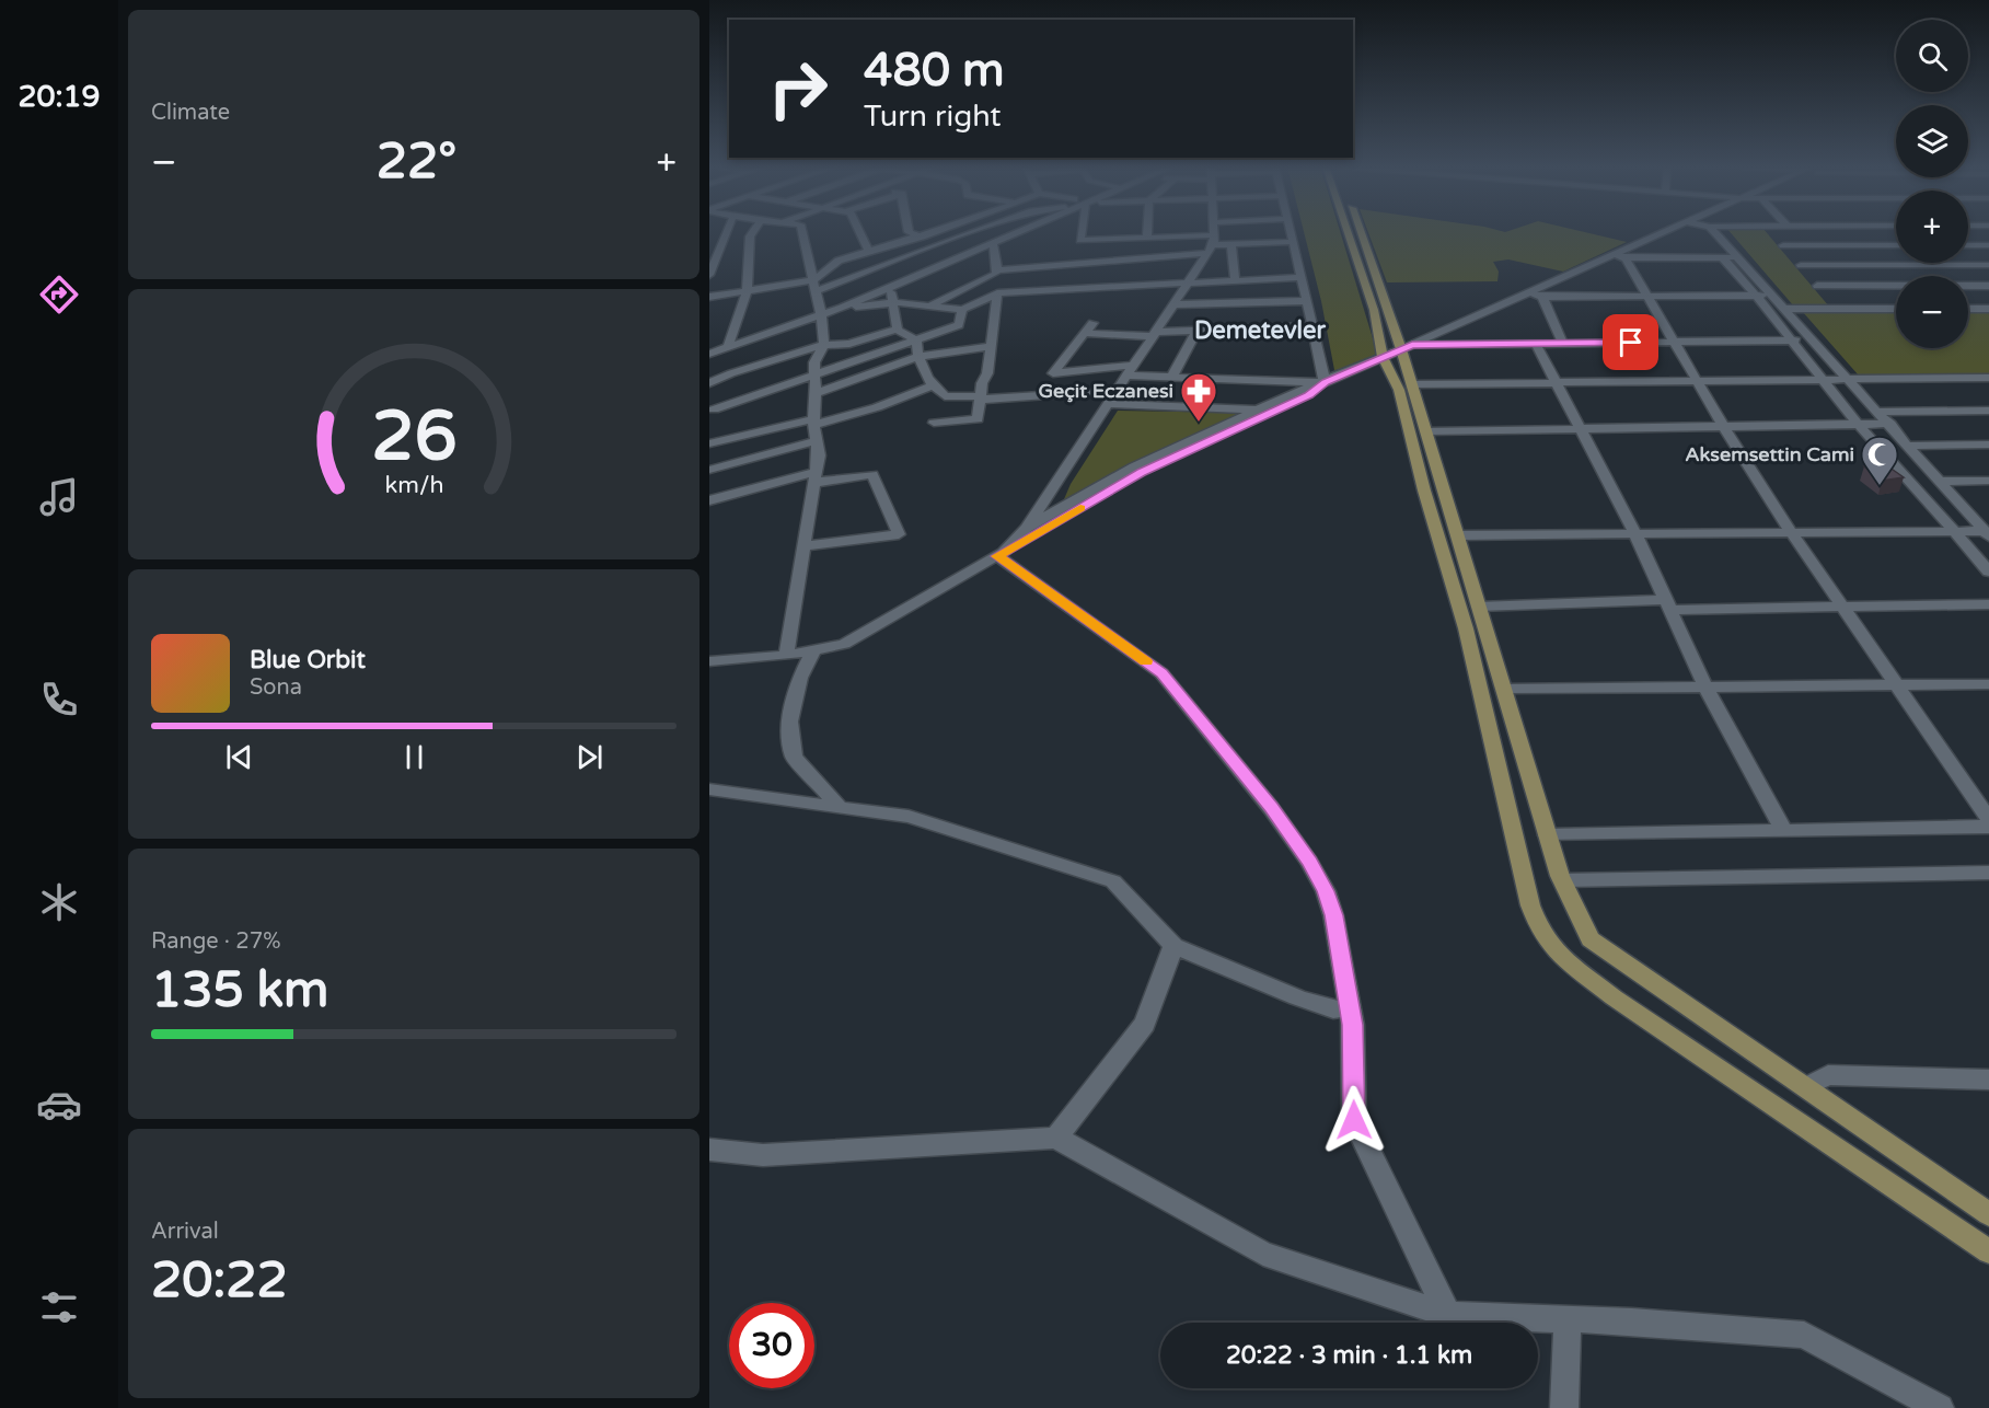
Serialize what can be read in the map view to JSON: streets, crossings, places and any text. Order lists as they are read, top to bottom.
{
  "districts": ["Demetevler"],
  "places": {
    "pharmacy": ["Geçit Eczanesi"],
    "mosque": ["Aksemsettin Cami"]
  },
  "page": {
    "tabs": "20:19",
    "tile": [
      "Climate",
      ["Range · 27%", "135 km"],
      ["Arrival", "20:22"]
    ],
    "map_buttons": ["+", "−"],
    "turn": ["480 m", "Turn right"],
    "heat": ["−", "22°", "+"],
    "song": ["Blue Orbit", "Sona"],
    "limit": "30",
    "trip": "20:22 · 3 min · 1.1 km",
    "gauge": ["26", "km/h"]
  }
}
